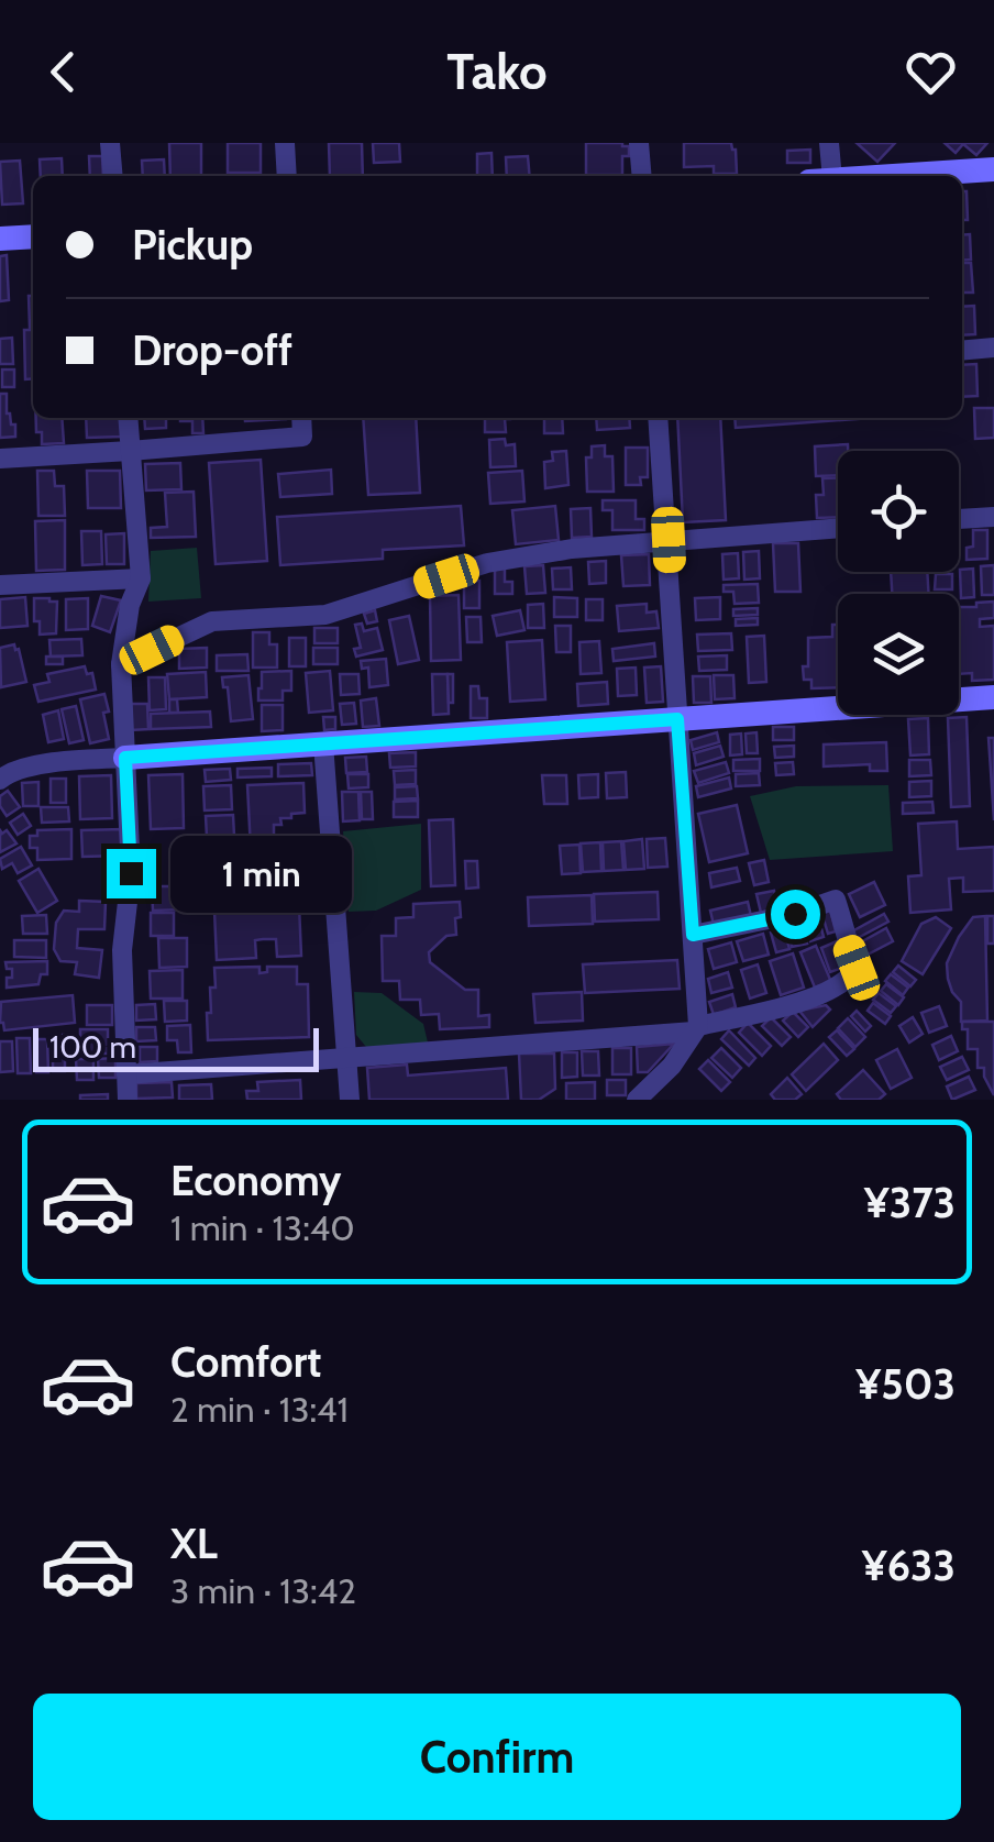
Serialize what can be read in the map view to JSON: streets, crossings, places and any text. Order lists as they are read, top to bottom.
{
  "scale_bar": "100 m",
  "page": {
    "header": "Tako",
    "banner": ["Pickup", "Drop-off"],
    "bubble": "1 min",
    "scale": "100 m",
    "list": [
      {
        "name": "Economy",
        "note": "1 min · 13:40",
        "value": "¥373"
      },
      {
        "name": "Comfort",
        "note": "2 min · 13:41",
        "value": "¥503"
      },
      {
        "name": "XL",
        "note": "3 min · 13:42",
        "value": "¥633"
      }
    ],
    "buttons": "Confirm"
  }
}
